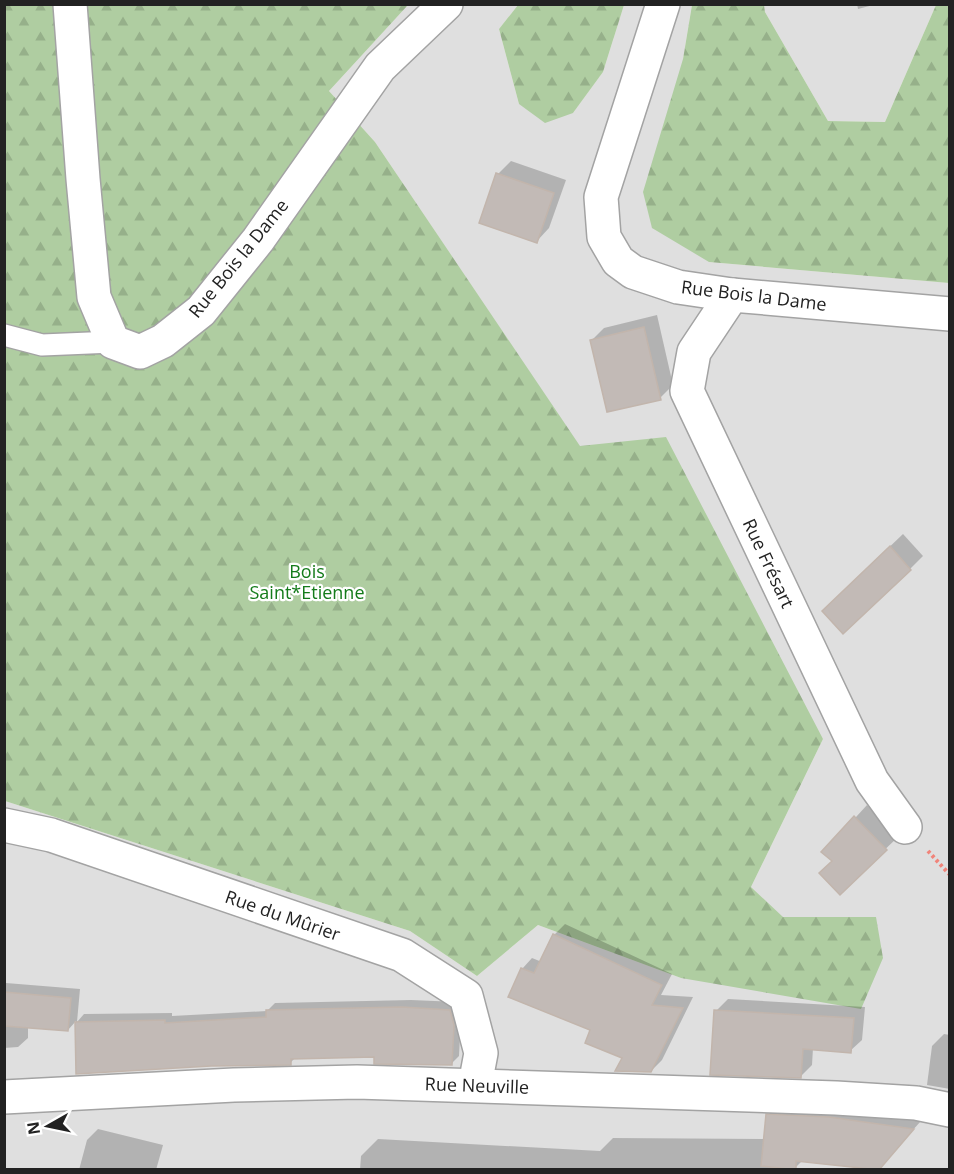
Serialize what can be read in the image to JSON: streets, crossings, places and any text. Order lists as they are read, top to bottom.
{
  "streets": {
    "street": [
      "Rue Bois la Dame",
      "Rue Frésart",
      "Rue du Mûrier",
      "Rue Neuville"
    ]
  },
  "crossings": [
    ["Rue Bois la Dame", "Rue Frésart"],
    ["Rue du Mûrier", "Rue Neuville"]
  ],
  "parks": ["Bois Saint*Etienne"],
  "north": "left"
}
